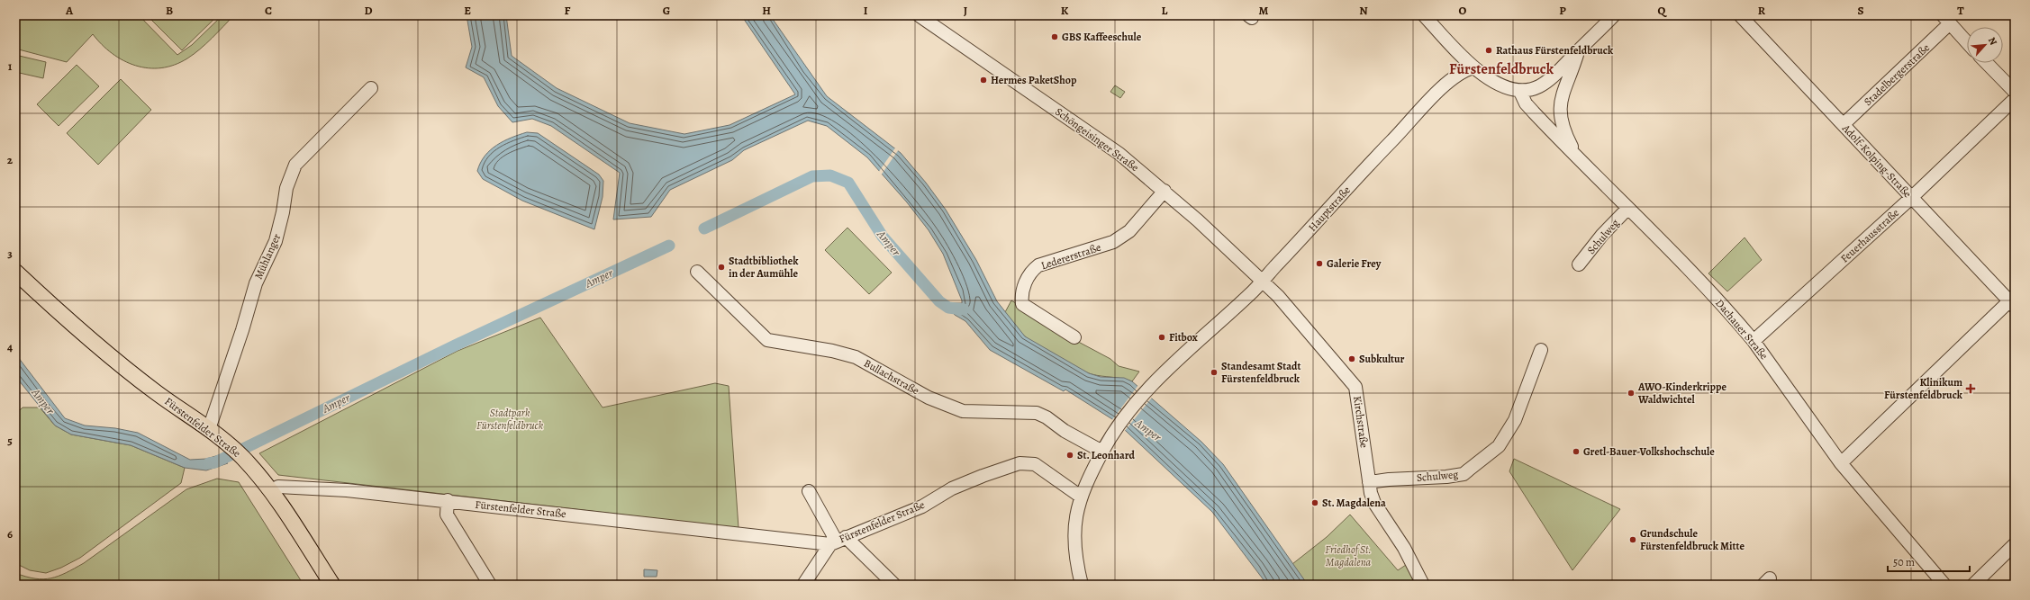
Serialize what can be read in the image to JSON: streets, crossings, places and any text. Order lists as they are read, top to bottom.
{
  "streets": {
    "main road": ["Fürstenfelder Straße"],
    "street": [
      "Stadelbergerstraße",
      "Schöngeisinger Straße",
      "Adolf-Kolping-Straße",
      "Hauptstraße",
      "Feuerhausstraße",
      "Schulweg",
      "Mühlanger",
      "Ledererstraße",
      "Dachauer Straße",
      "Bullachstraße",
      "Kirchstraße"
    ]
  },
  "crossings": [
    ["Stadelbergerstraße", "Adolf-Kolping-Straße"],
    ["Schöngeisinger Straße", "Hauptstraße"],
    ["Schöngeisinger Straße", "Ledererstraße"],
    ["Schöngeisinger Straße", "Kirchstraße"],
    ["Adolf-Kolping-Straße", "Feuerhausstraße"],
    ["Hauptstraße", "Bullachstraße"],
    ["Hauptstraße", "Kirchstraße"],
    ["Hauptstraße", "Fürstenfelder Straße"],
    ["Feuerhausstraße", "Dachauer Straße"],
    ["Schulweg", "Dachauer Straße"],
    ["Schulweg", "Kirchstraße"],
    ["Mühlanger", "Fürstenfelder Straße"]
  ],
  "districts": ["Fürstenfeldbruck"],
  "water": ["Amper"],
  "parks": ["Stadtpark Fürstenfeldbruck", "Friedhof St. Magdalena"],
  "places": {
    "other": [
      "GBS Kaffeeschule",
      "Rathaus Fürstenfeldbruck",
      "Hermes PaketShop",
      "Galerie Frey",
      "Stadtbibliothek in der Aumühle",
      "Fitbox",
      "Subkultur",
      "Standesamt Stadt Fürstenfeldbruck",
      "AWO-Kinderkrippe Waldwichtel",
      "Gretl-Bauer-Volkshochschule",
      "St. Leonhard",
      "St. Magdalena",
      "Grundschule Fürstenfeldbruck Mitte"
    ],
    "health": ["Klinikum Fürstenfeldbruck"]
  },
  "scale_bar": "50 m",
  "north": "top right",
  "grid": {
    "columns": [
      "A",
      "B",
      "C",
      "D",
      "E",
      "F",
      "G",
      "H",
      "I",
      "J",
      "K",
      "L",
      "M",
      "N",
      "O",
      "P",
      "Q",
      "R",
      "S",
      "T"
    ],
    "rows": [
      "1",
      "2",
      "3",
      "4",
      "5",
      "6"
    ]
  }
}
